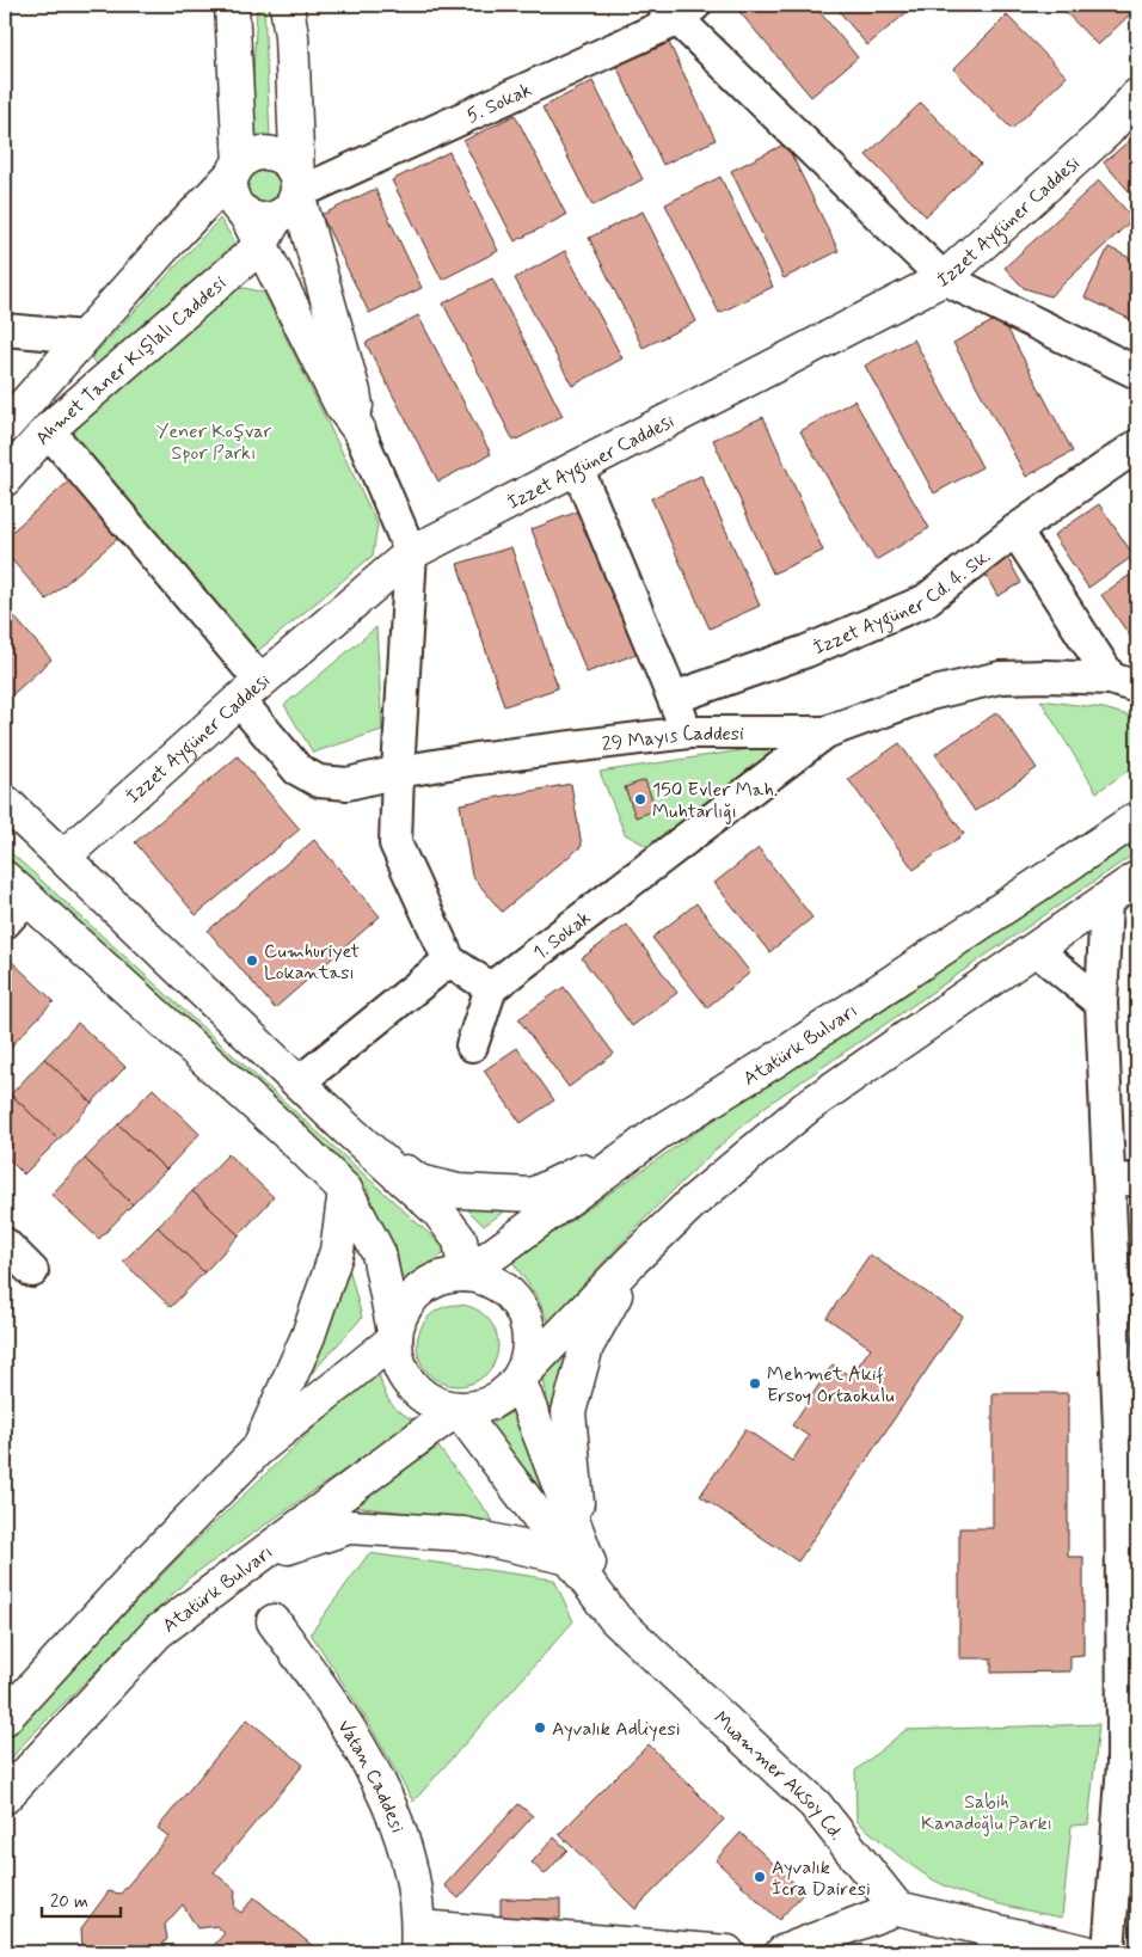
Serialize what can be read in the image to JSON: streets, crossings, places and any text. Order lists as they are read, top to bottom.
{
  "streets": {
    "main road": [
      "İzzet Aygüner Caddesi",
      "Ahmet Taner Kışlalı Caddesi",
      "Atatürk Bulvarı",
      "Vatan Caddesi",
      "Muammer Aksoy Cd."
    ],
    "street": [
      "5. Sokak",
      "İzzet Aygüner Cd. 4. Sk.",
      "29 Mayıs Caddesi",
      "1. Sokak"
    ]
  },
  "crossings": [
    ["5. Sokak", "Ahmet Taner Kışlalı Caddesi"],
    ["İzzet Aygüner Caddesi", "29 Mayıs Caddesi"],
    ["Ahmet Taner Kışlalı Caddesi", "29 Mayıs Caddesi"],
    ["29 Mayıs Caddesi", "1. Sokak"],
    ["Atatürk Bulvarı", "Muammer Aksoy Cd."]
  ],
  "parks": ["Yener Koşvar Spor Parkı", "Sabih Kanadoğlu Parkı"],
  "places": [
    "150 Evler Mah. Muhtarlığı",
    "Cumhuriyet Lokantası",
    "Mehmet Akif Ersoy Ortaokulu",
    "Ayvalık Adliyesi",
    "Ayvalık İcra Dairesi"
  ],
  "scale_bar": "20 m"
}
